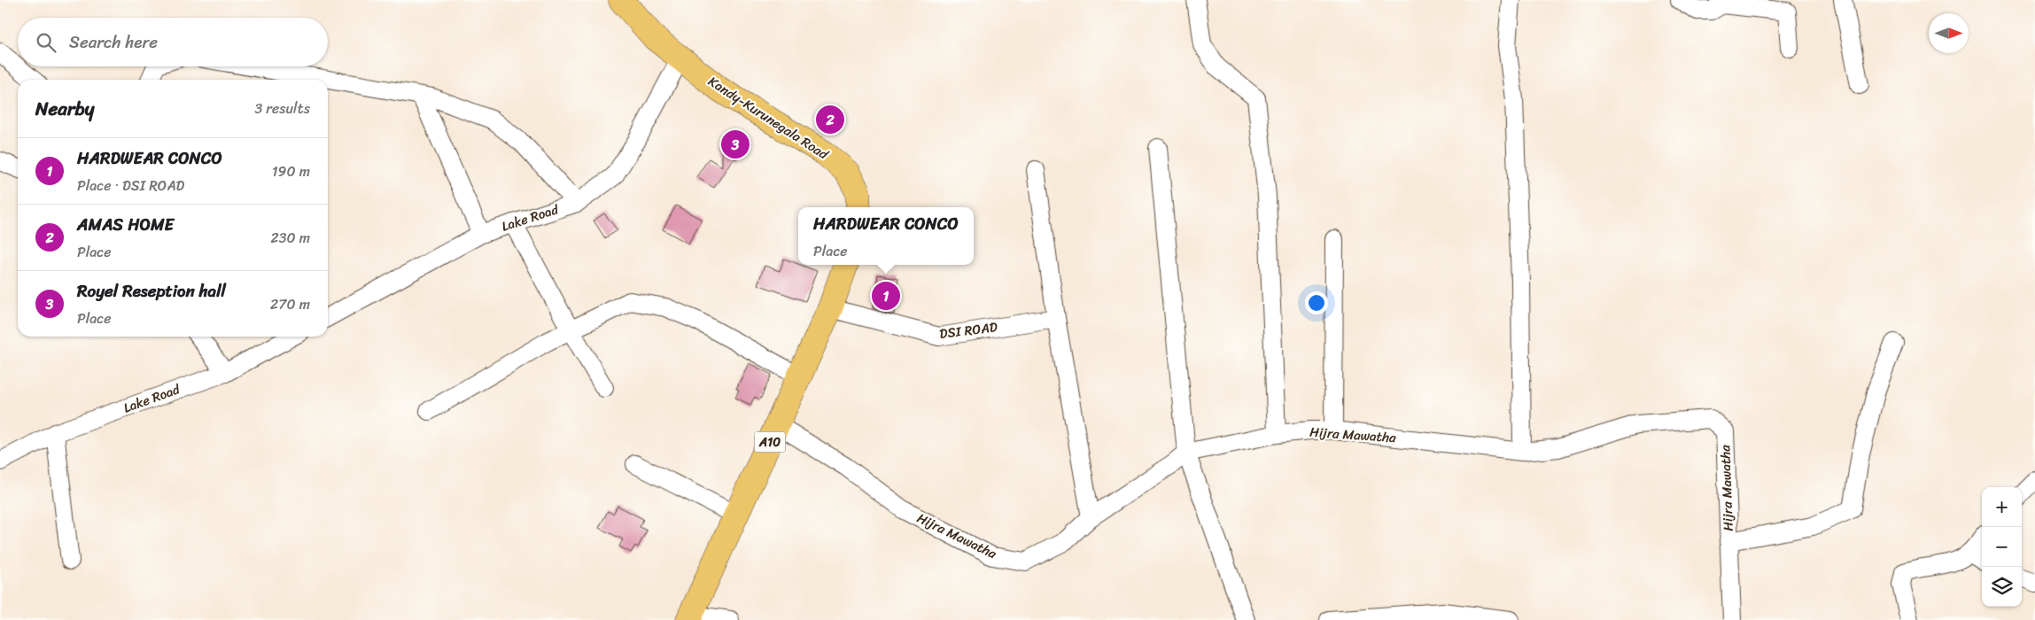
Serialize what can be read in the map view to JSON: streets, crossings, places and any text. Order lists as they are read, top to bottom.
{
  "streets": {
    "highway": ["Kandy-Kurunegala Road", "A10"],
    "street": ["Lake Road", "DSI ROAD", "Hijra Mawatha"]
  },
  "crossings": [
    ["Kandy-Kurunegala Road", "Lake Road"],
    ["DSI ROAD", "A10"],
    ["Hijra Mawatha", "A10"]
  ],
  "north": "right",
  "page": {
    "search": "Search here",
    "heading": ["Nearby", "3 results"],
    "pins": ["2", "3", "1"],
    "list": [
      {
        "mark": "1",
        "name": "HARDWEAR CONCO",
        "note": "Place · DSI ROAD",
        "value": "190 m"
      },
      {
        "mark": "2",
        "name": "AMAS HOME",
        "note": "Place",
        "value": "230 m"
      },
      {
        "mark": "3",
        "name": "Royel Reseption hall",
        "note": "Place",
        "value": "270 m"
      }
    ],
    "popup": ["HARDWEAR CONCO", "Place"],
    "map_buttons": ["+", "−"]
  }
}
